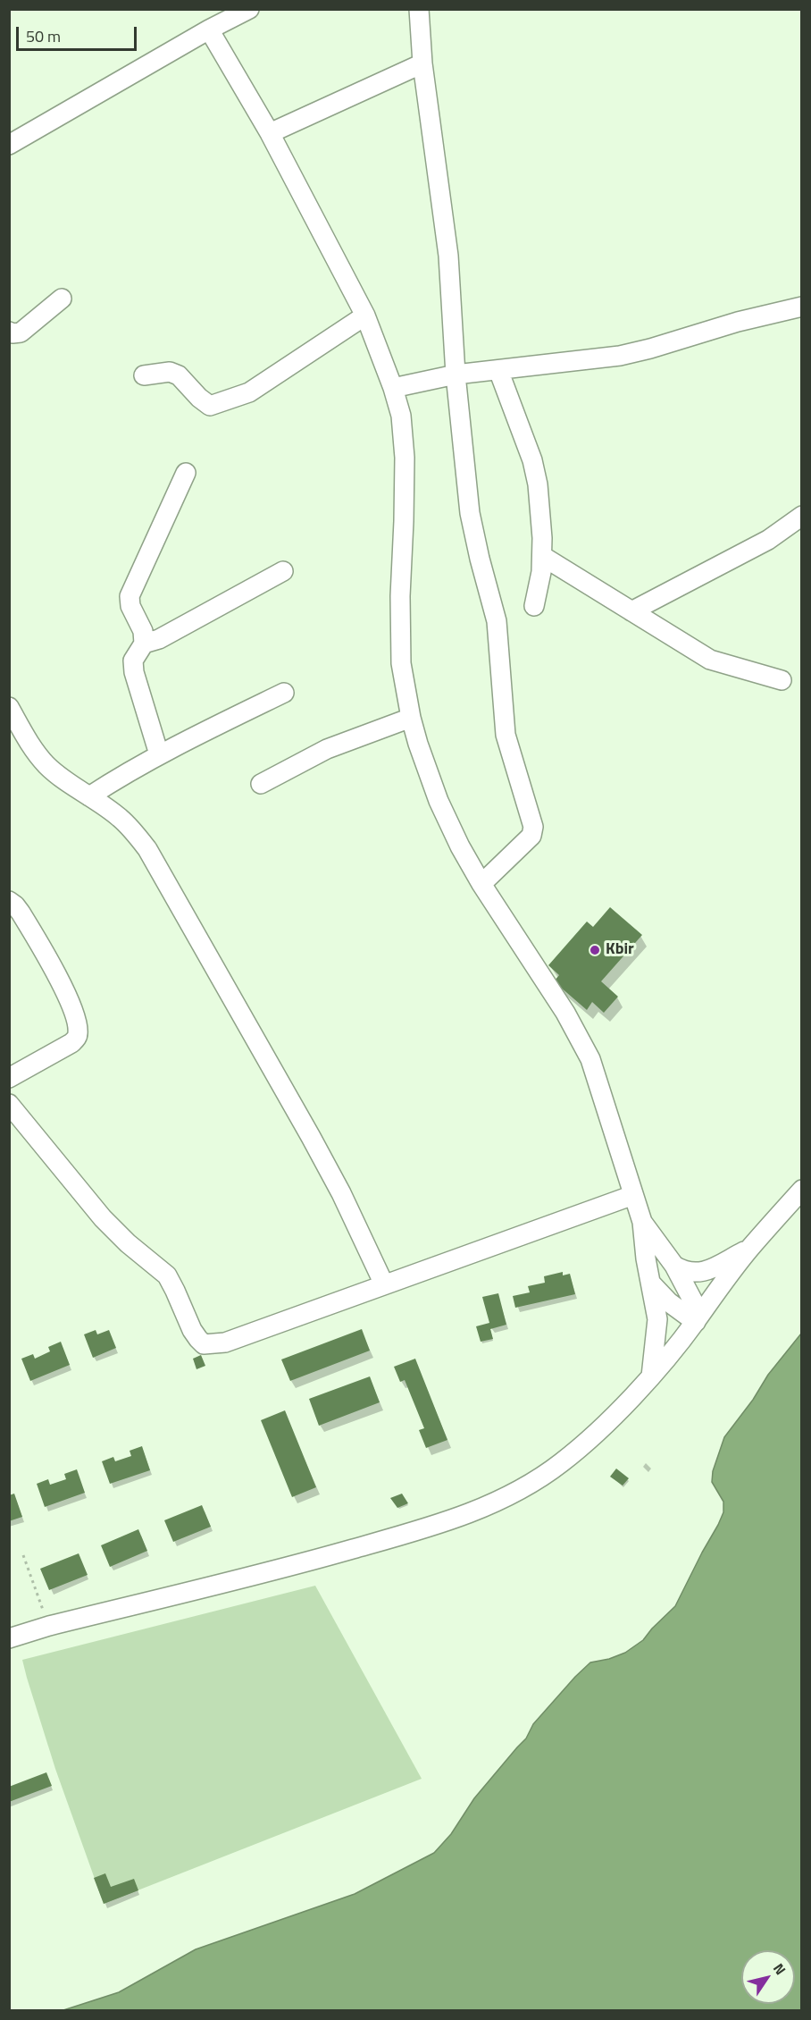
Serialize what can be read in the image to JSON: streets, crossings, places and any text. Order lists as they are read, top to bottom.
{
  "places": ["Kbir"],
  "scale_bar": "50 m",
  "north": "top right"
}
